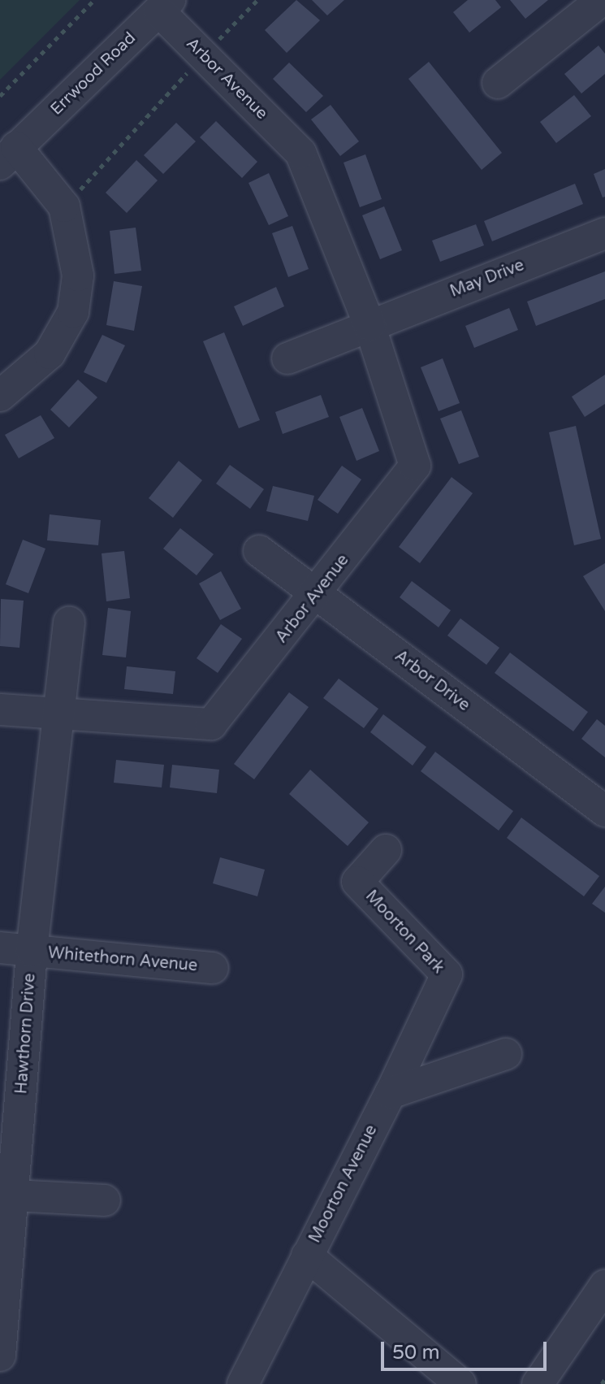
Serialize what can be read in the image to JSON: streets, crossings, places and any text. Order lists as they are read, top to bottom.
{
  "streets": {
    "street": [
      "Errwood Road",
      "Arbor Avenue",
      "May Drive",
      "Arbor Drive",
      "Moorton Park",
      "Whitethorn Avenue",
      "Hawthorn Drive",
      "Moorton Avenue"
    ]
  },
  "crossings": [
    ["Errwood Road", "Arbor Avenue"],
    ["Arbor Avenue", "May Drive"],
    ["Arbor Avenue", "Arbor Drive"],
    ["Arbor Avenue", "Hawthorn Drive"],
    ["Moorton Park", "Moorton Avenue"],
    ["Whitethorn Avenue", "Hawthorn Drive"]
  ],
  "scale_bar": "50 m"
}
